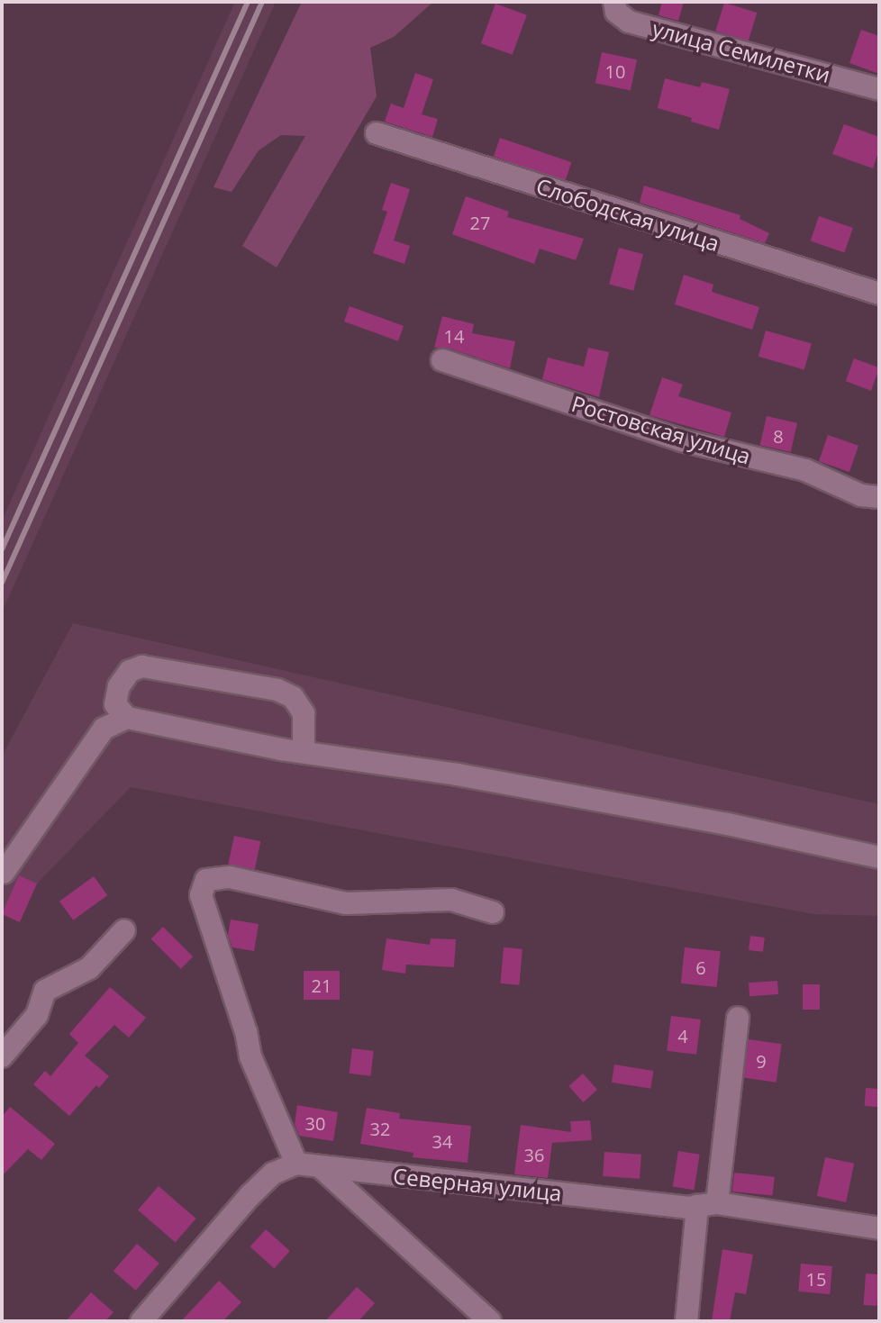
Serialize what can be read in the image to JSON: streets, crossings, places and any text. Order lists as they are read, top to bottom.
{
  "streets": {
    "street": [
      "улица Семилетки",
      "Слободская улица",
      "Ростовская улица",
      "Северная улица"
    ]
  },
  "house_numbers": [
    "10",
    "27",
    "14",
    "8",
    "6",
    "21",
    "4",
    "9",
    "30",
    "32",
    "34",
    "36",
    "15"
  ]
}
